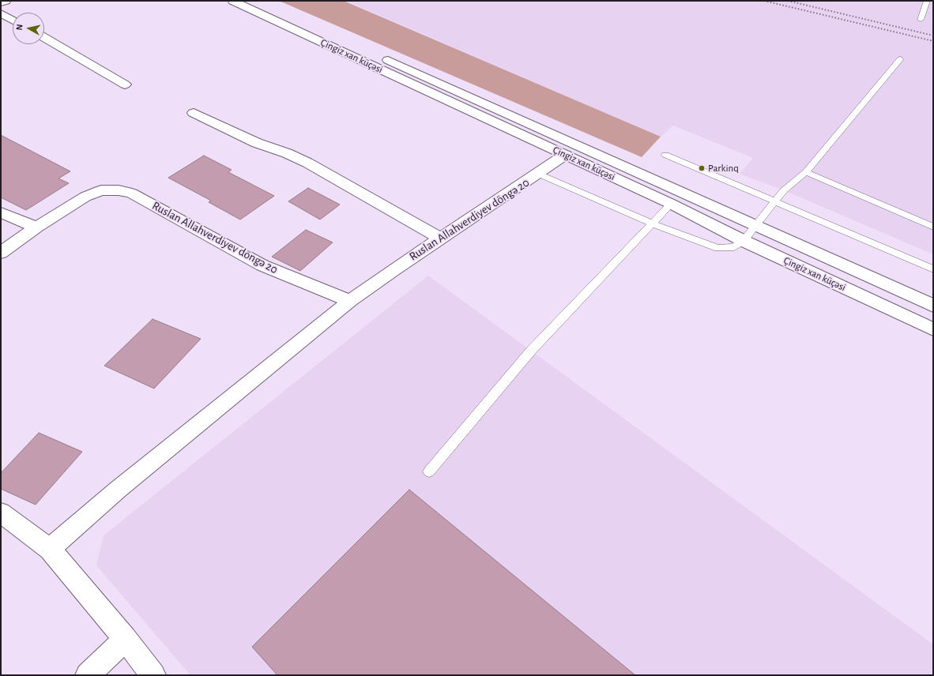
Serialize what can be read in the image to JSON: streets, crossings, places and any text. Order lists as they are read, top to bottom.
{
  "streets": {
    "street": ["Çingiz xan küçəsi", "Ruslan Allahverdiyev döngə 20"]
  },
  "crossings": [
    ["Çingiz xan küçəsi", "Ruslan Allahverdiyev döngə 20"]
  ],
  "places": ["Parkinq"],
  "north": "left"
}
